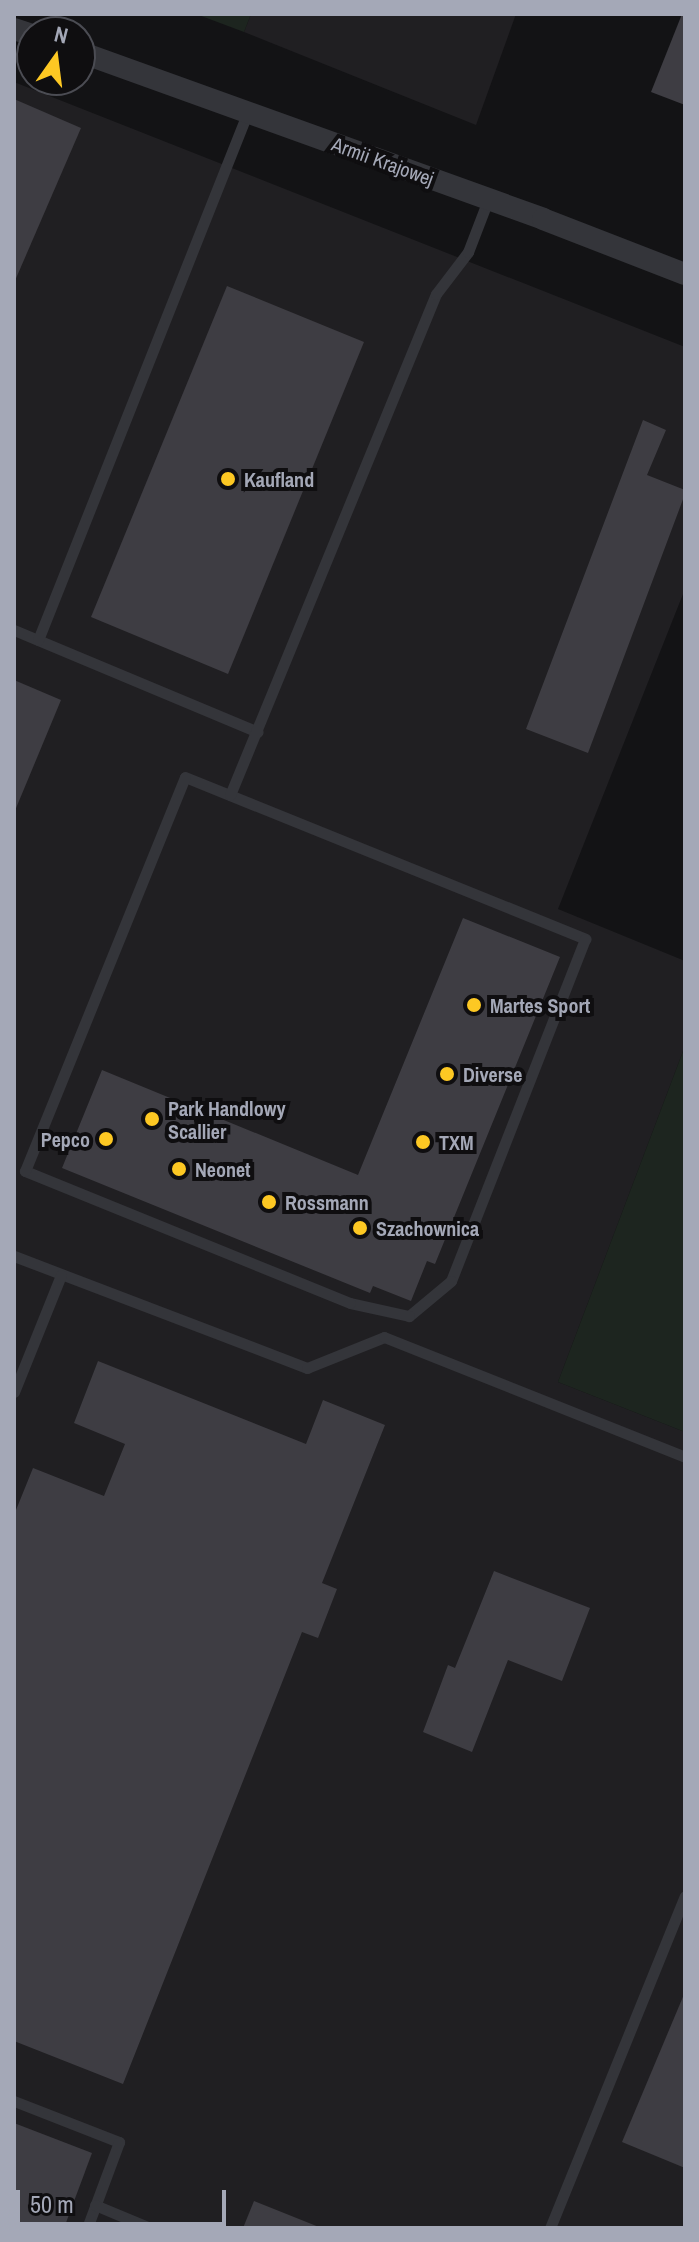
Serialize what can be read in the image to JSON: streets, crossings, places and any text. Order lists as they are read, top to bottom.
{
  "streets": {
    "street": ["Armii Krajowej"]
  },
  "places": [
    "Kaufland",
    "Martes Sport",
    "Diverse",
    "Park Handlowy Scallier",
    "Pepco",
    "TXM",
    "Neonet",
    "Rossmann",
    "Szachownica"
  ],
  "scale_bar": "50 m",
  "north": "top"
}
